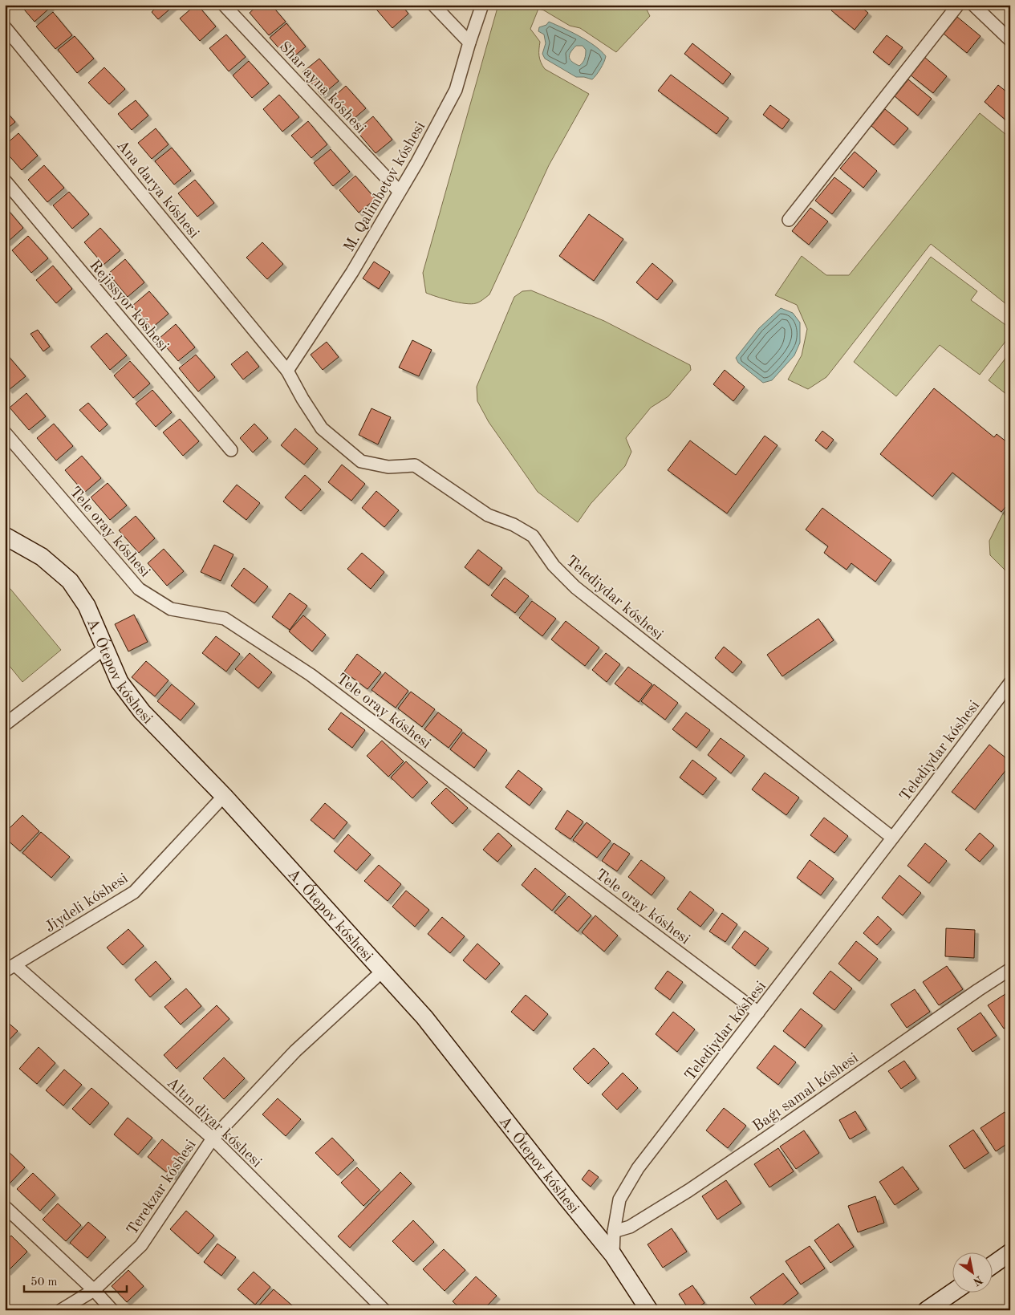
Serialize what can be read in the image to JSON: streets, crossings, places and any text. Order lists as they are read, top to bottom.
{
  "streets": {
    "street": [
      "Shar ayna kóshesi",
      "M. Qalimbetov kóshesi",
      "Ana darya kóshesi",
      "Rejissyor kóshesi",
      "Tele oray kóshesi",
      "Telediydar kóshesi",
      "A. Ótepov kóshesi",
      "Jiydeli kóshesi",
      "Baǵı samal kóshesi",
      "Altın diyar kóshesi",
      "Terekzar kóshesi"
    ]
  },
  "crossings": [
    ["Shar ayna kóshesi", "M. Qalimbetov kóshesi"],
    ["M. Qalimbetov kóshesi", "Ana darya kóshesi"],
    ["M. Qalimbetov kóshesi", "Telediydar kóshesi"],
    ["Ana darya kóshesi", "Telediydar kóshesi"],
    ["Tele oray kóshesi", "Telediydar kóshesi"],
    ["Telediydar kóshesi", "A. Ótepov kóshesi"],
    ["Telediydar kóshesi", "Baǵı samal kóshesi"],
    ["A. Ótepov kóshesi", "Jiydeli kóshesi"],
    ["A. Ótepov kóshesi", "Terekzar kóshesi"],
    ["Jiydeli kóshesi", "Altın diyar kóshesi"],
    ["Altın diyar kóshesi", "Terekzar kóshesi"]
  ],
  "scale_bar": "50 m",
  "north": "bottom right"
}
